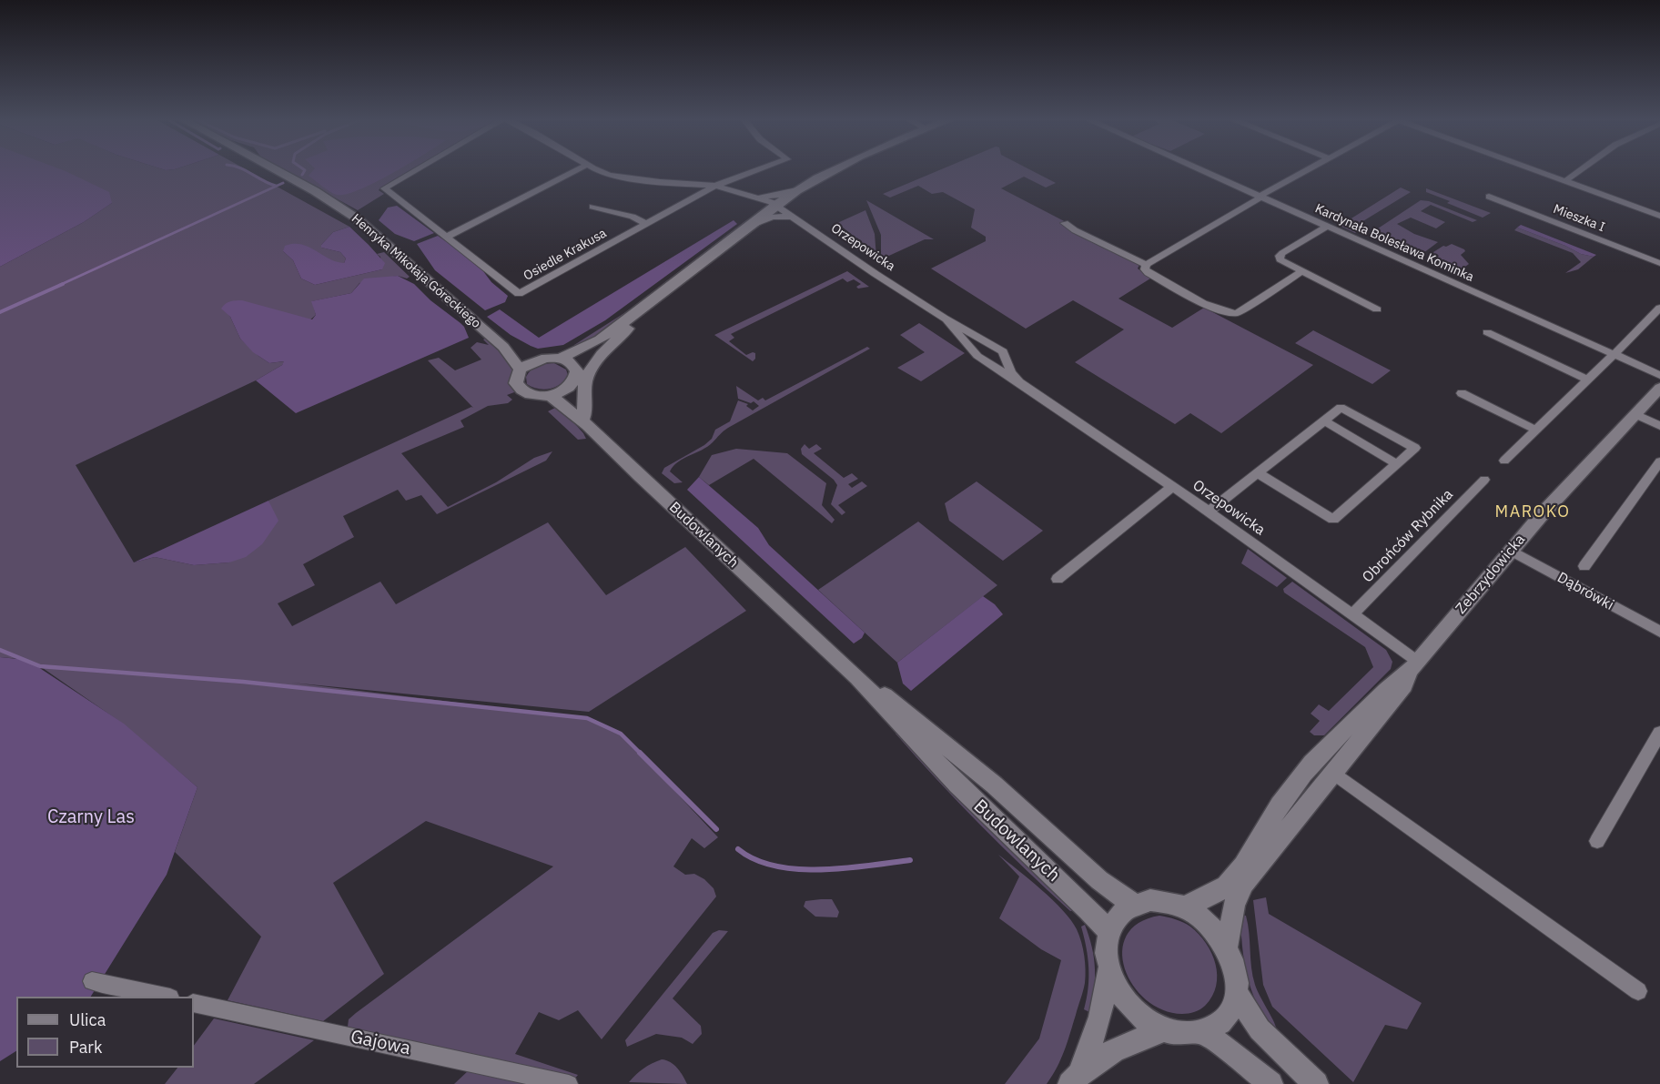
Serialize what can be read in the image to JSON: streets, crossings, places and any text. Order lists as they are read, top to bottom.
{
  "streets": {
    "main road": ["Henryka Mikołaja Góreckiego", "Budowlanych", "Zebrzydowicka"],
    "street": [
      "Mieszka I",
      "Kardynała Bolesława Kominka",
      "Orzepowicka",
      "Osiedle Krakusa",
      "Obrońców Rybnika",
      "Dąbrówki",
      "Gajowa"
    ]
  },
  "crossings": [
    ["Orzepowicka", "Osiedle Krakusa"],
    ["Orzepowicka", "Obrońców Rybnika"],
    ["Orzepowicka", "Zebrzydowicka"],
    ["Henryka Mikołaja Góreckiego", "Budowlanych"],
    ["Budowlanych", "Zebrzydowicka"],
    ["Zebrzydowicka", "Dąbrówki"]
  ],
  "districts": ["MAROKO"],
  "parks": ["Czarny Las"],
  "legend": ["Ulica", "Park"]
}
